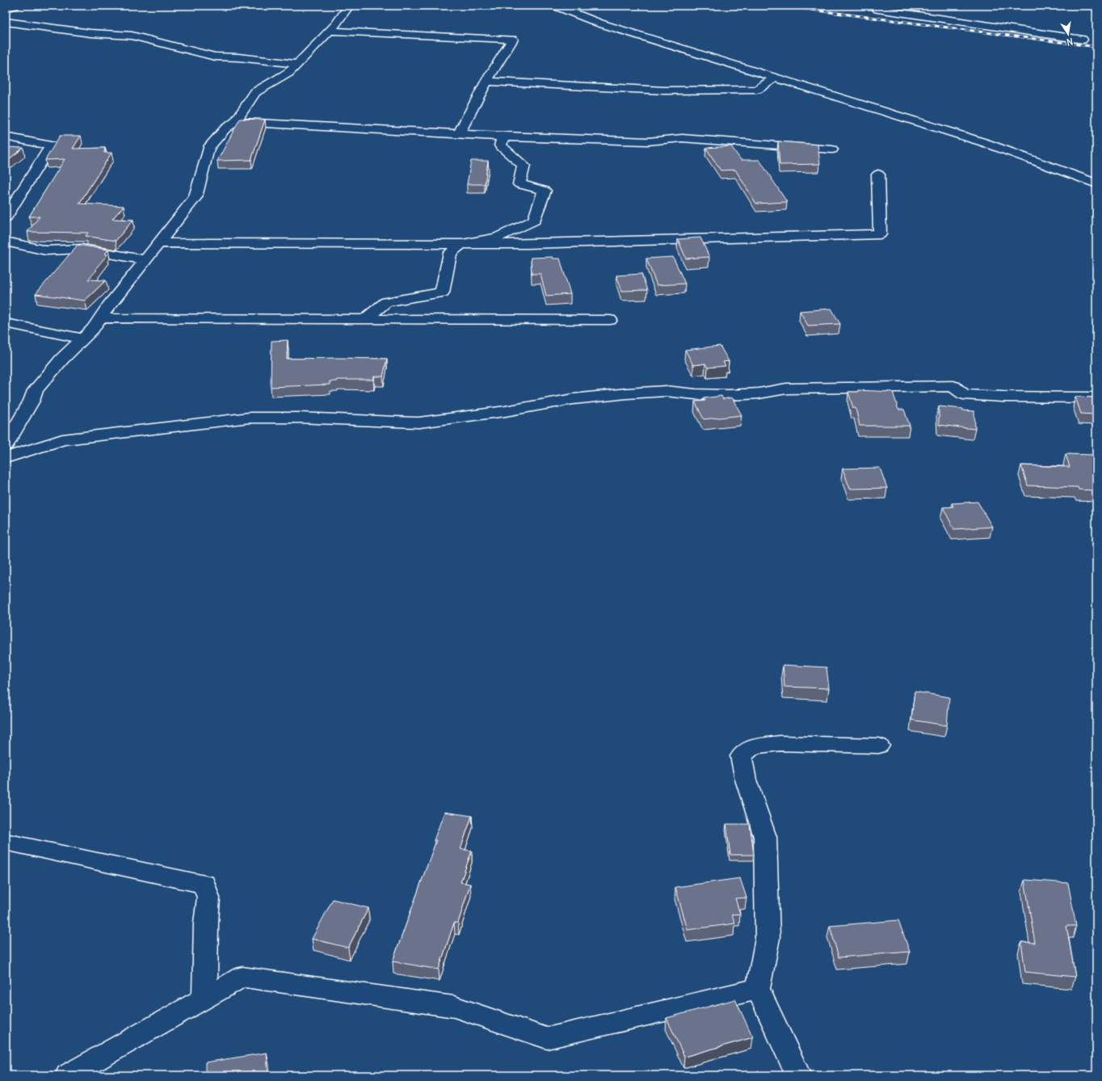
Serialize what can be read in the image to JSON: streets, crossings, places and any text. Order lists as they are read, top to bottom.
{
  "north": "bottom"
}
